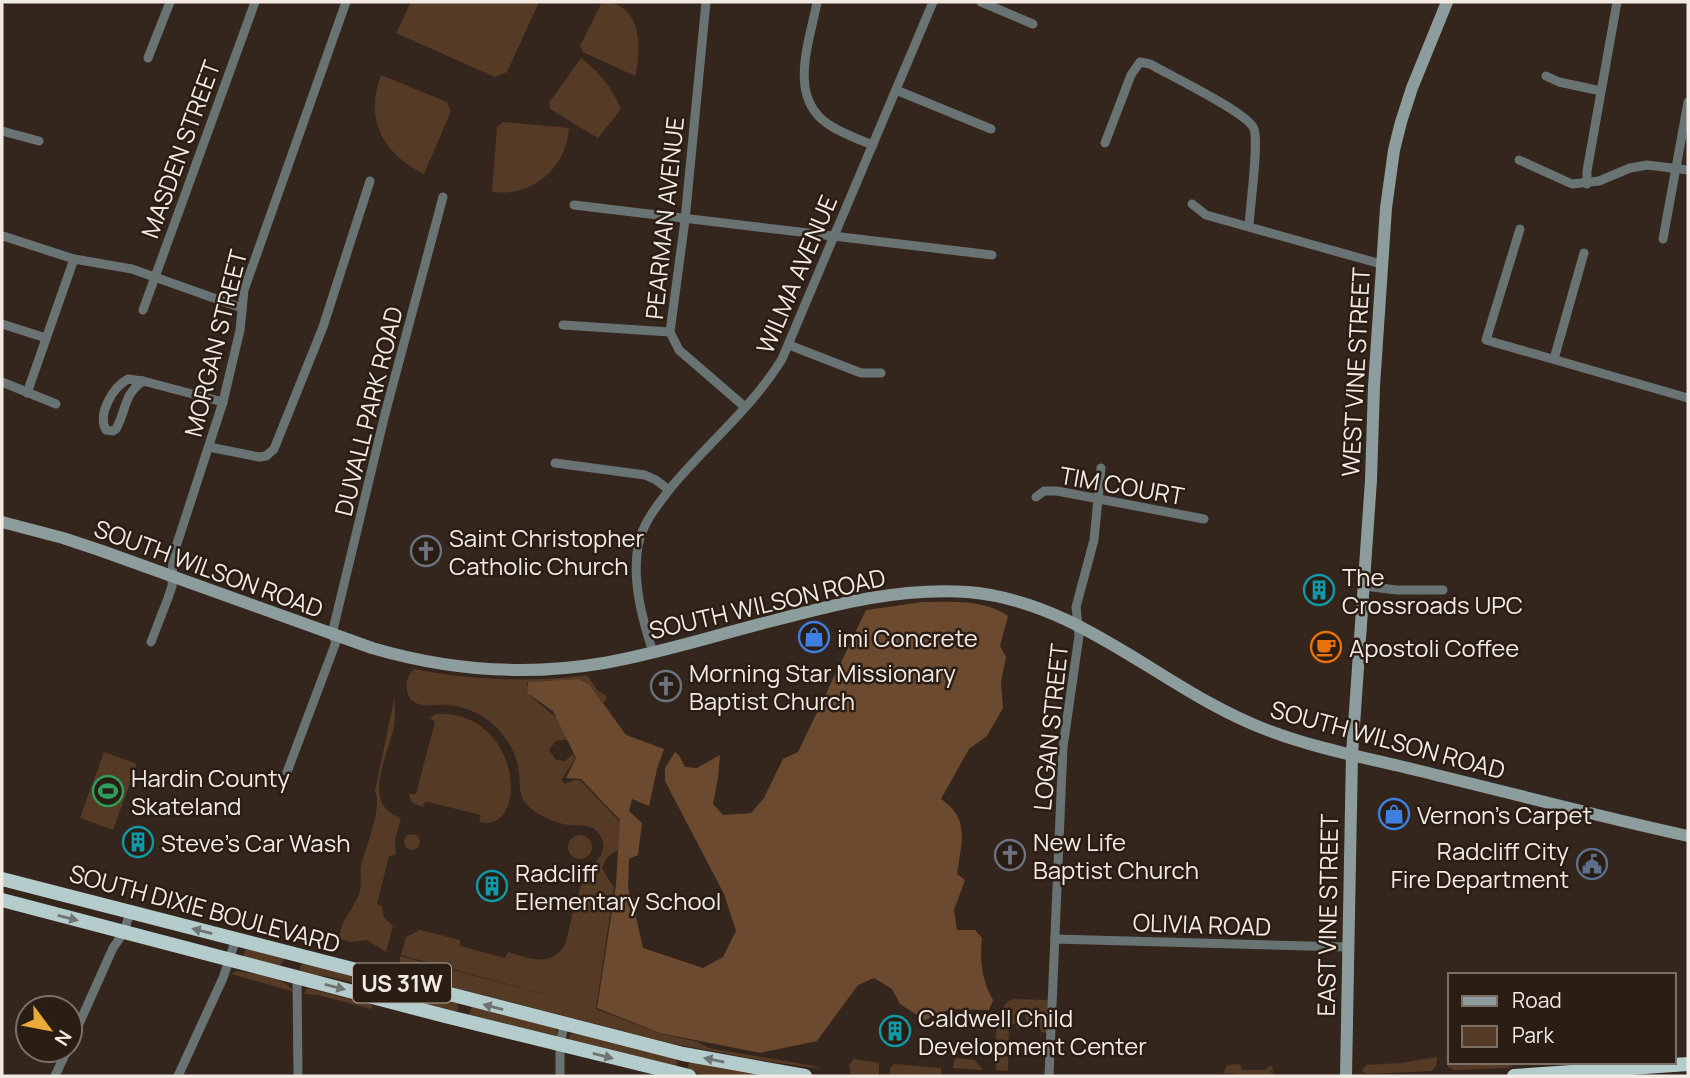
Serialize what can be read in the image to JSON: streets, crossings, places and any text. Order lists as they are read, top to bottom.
{
  "streets": {
    "highway": ["SOUTH DIXIE BOULEVARD", "US 31W"],
    "main road": ["WEST VINE STREET", "SOUTH WILSON ROAD", "EAST VINE STREET"],
    "street": [
      "MASDEN STREET",
      "PEARMAN AVENUE",
      "WILMA AVENUE",
      "MORGAN STREET",
      "DUVALL PARK ROAD",
      "TIM COURT",
      "LOGAN STREET",
      "OLIVIA ROAD"
    ]
  },
  "crossings": [
    ["PEARMAN AVENUE", "WILMA AVENUE"],
    ["WILMA AVENUE", "SOUTH WILSON ROAD"],
    ["MORGAN STREET", "SOUTH WILSON ROAD"],
    ["WEST VINE STREET", "SOUTH WILSON ROAD"],
    ["WEST VINE STREET", "EAST VINE STREET"],
    ["DUVALL PARK ROAD", "SOUTH WILSON ROAD"],
    ["TIM COURT", "LOGAN STREET"],
    ["SOUTH WILSON ROAD", "LOGAN STREET"],
    ["SOUTH WILSON ROAD", "EAST VINE STREET"],
    ["LOGAN STREET", "OLIVIA ROAD"],
    ["EAST VINE STREET", "OLIVIA ROAD"]
  ],
  "places": {
    "church": ["Saint Christopher Catholic Church", "Morning Star Missionary Baptist Church", "New Life Baptist Church"],
    "building": [
      "The Crossroads UPC",
      "Steve's Car Wash",
      "Radcliff Elementary School",
      "Caldwell Child Development Center"
    ],
    "shop": ["imi Concrete", "Vernon's Carpet"],
    "cafe": ["Apostoli Coffee"],
    "sports": ["Hardin County Skateland"],
    "public building": ["Radcliff City Fire Department"]
  },
  "legend": ["Road", "Park"],
  "north": "bottom right"
}
